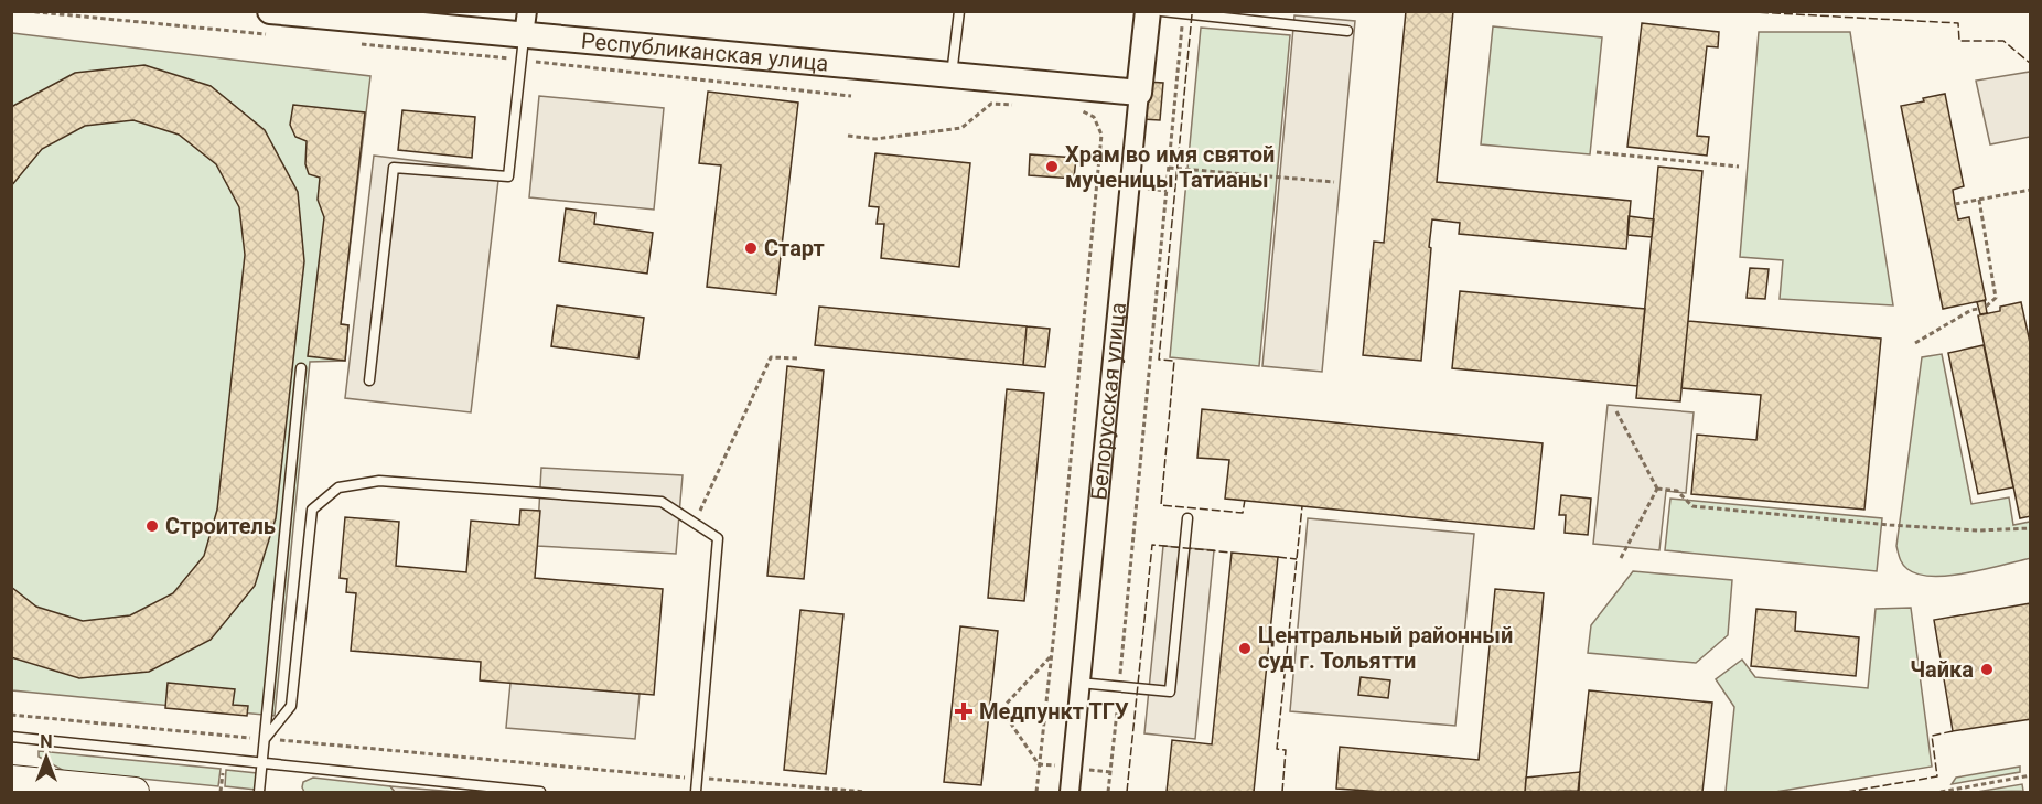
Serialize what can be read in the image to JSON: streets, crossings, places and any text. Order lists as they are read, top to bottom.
{
  "streets": {
    "street": ["Республиканская улица", "Белорусская улица"]
  },
  "crossings": [
    ["Республиканская улица", "Белорусская улица"]
  ],
  "places": {
    "other": [
      "Храм во имя святой мученицы Татианы",
      "Старт",
      "Строитель",
      "Центральный районный суд г. Тольятти",
      "Чайка"
    ],
    "health": ["Медпункт ТГУ"]
  },
  "north": "top"
}
